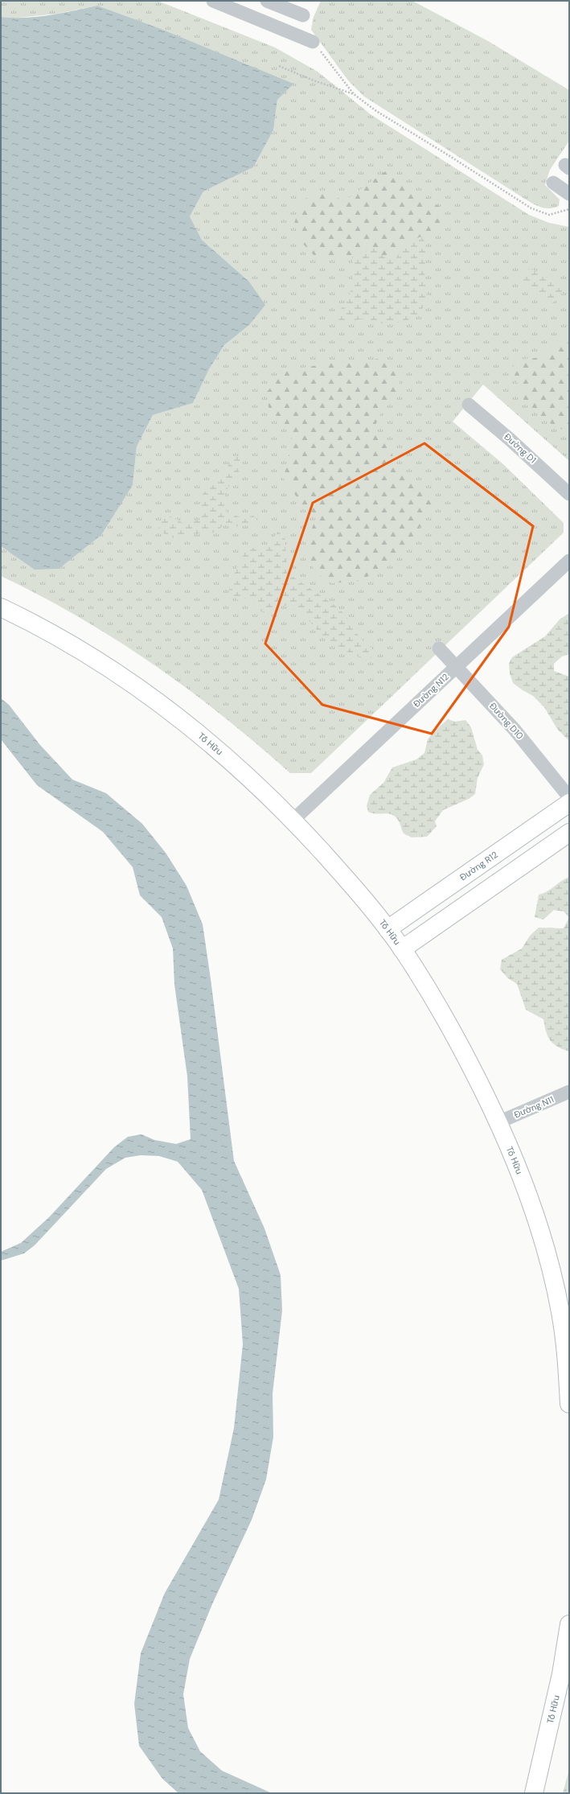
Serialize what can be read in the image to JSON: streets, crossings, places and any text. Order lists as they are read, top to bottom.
{
  "streets": {
    "main road": ["Tố Hữu", "Đường R12"],
    "street": [
      "Đường D1",
      "Đường N12",
      "Đường D10",
      "Đường N11"
    ]
  },
  "crossings": [
    ["Đường N12", "Đường D10"],
    ["Đường N12", "Tố Hữu"],
    ["Tố Hữu", "Đường R12"],
    ["Tố Hữu", "Đường N11"]
  ]
}
